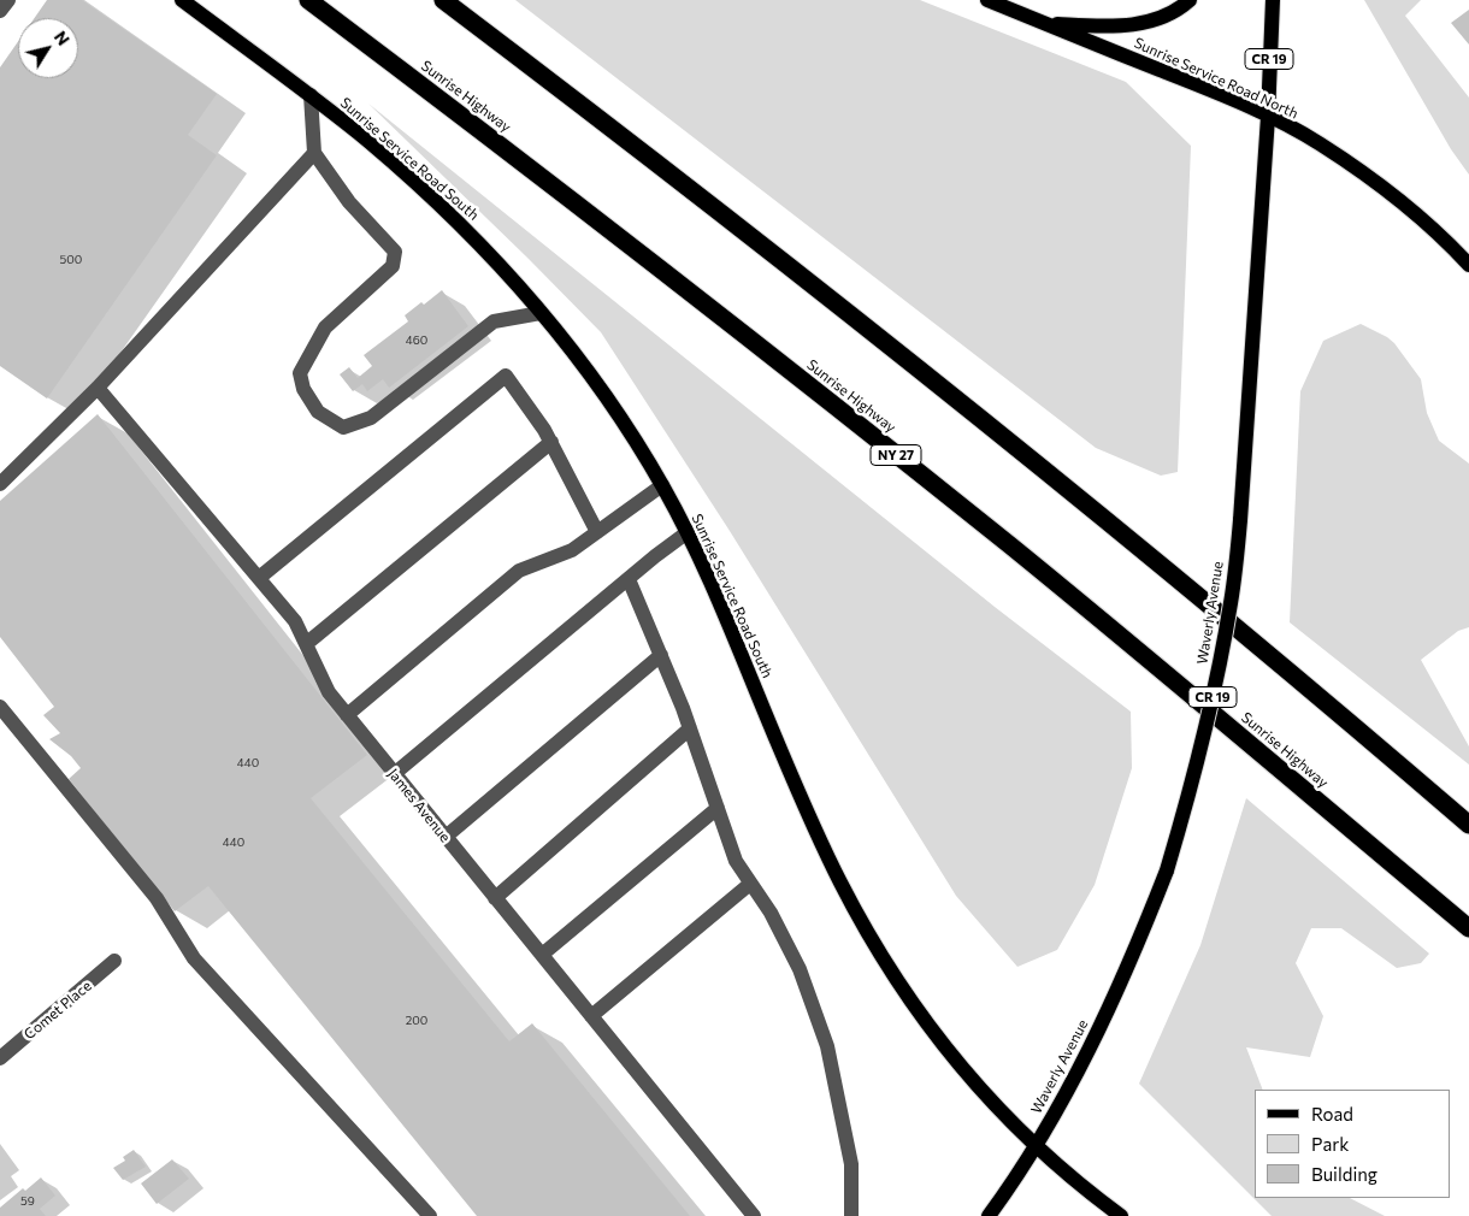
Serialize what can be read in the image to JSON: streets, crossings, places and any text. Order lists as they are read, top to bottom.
{
  "streets": {
    "highway": ["Sunrise Highway", "NY 27"],
    "main road": [
      "CR 19",
      "Sunrise Service Road North",
      "Sunrise Service Road South",
      "Waverly Avenue"
    ],
    "street": ["James Avenue", "Comet Place"]
  },
  "crossings": [
    ["Sunrise Service Road North", "Waverly Avenue"],
    ["Sunrise Service Road South", "Waverly Avenue"]
  ],
  "house_numbers": [
    "500",
    "460",
    "440",
    "440",
    "200",
    "59"
  ],
  "legend": ["Road", "Park", "Building"],
  "north": "top right"
}
